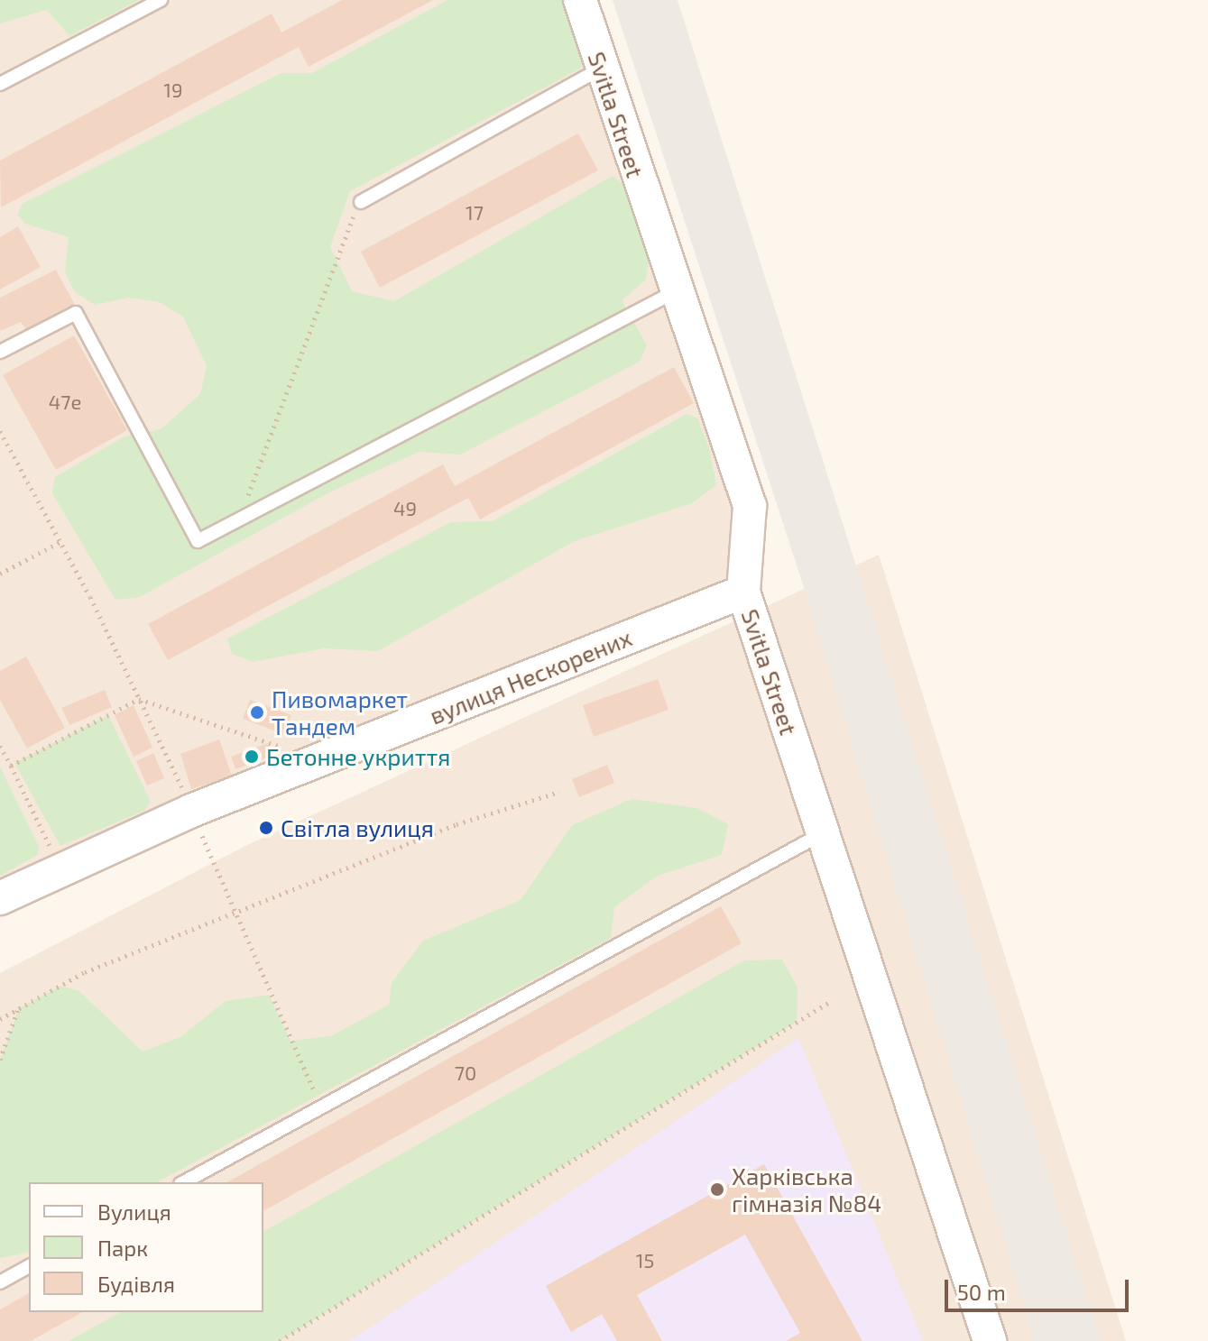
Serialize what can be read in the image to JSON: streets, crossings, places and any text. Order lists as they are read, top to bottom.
{
  "streets": {
    "street": ["Svitla Street", "вулиця Нескорених"]
  },
  "crossings": [
    ["Svitla Street", "вулиця Нескорених"]
  ],
  "places": [
    "Пивомаркет Тандем",
    "Бетонне укриття",
    "Світла вулиця",
    "Харківська гімназія №84"
  ],
  "house_numbers": [
    "19",
    "17",
    "47е",
    "49",
    "70",
    "15"
  ],
  "legend": ["Вулиця", "Парк", "Будівля"],
  "scale_bar": "50 m"
}
